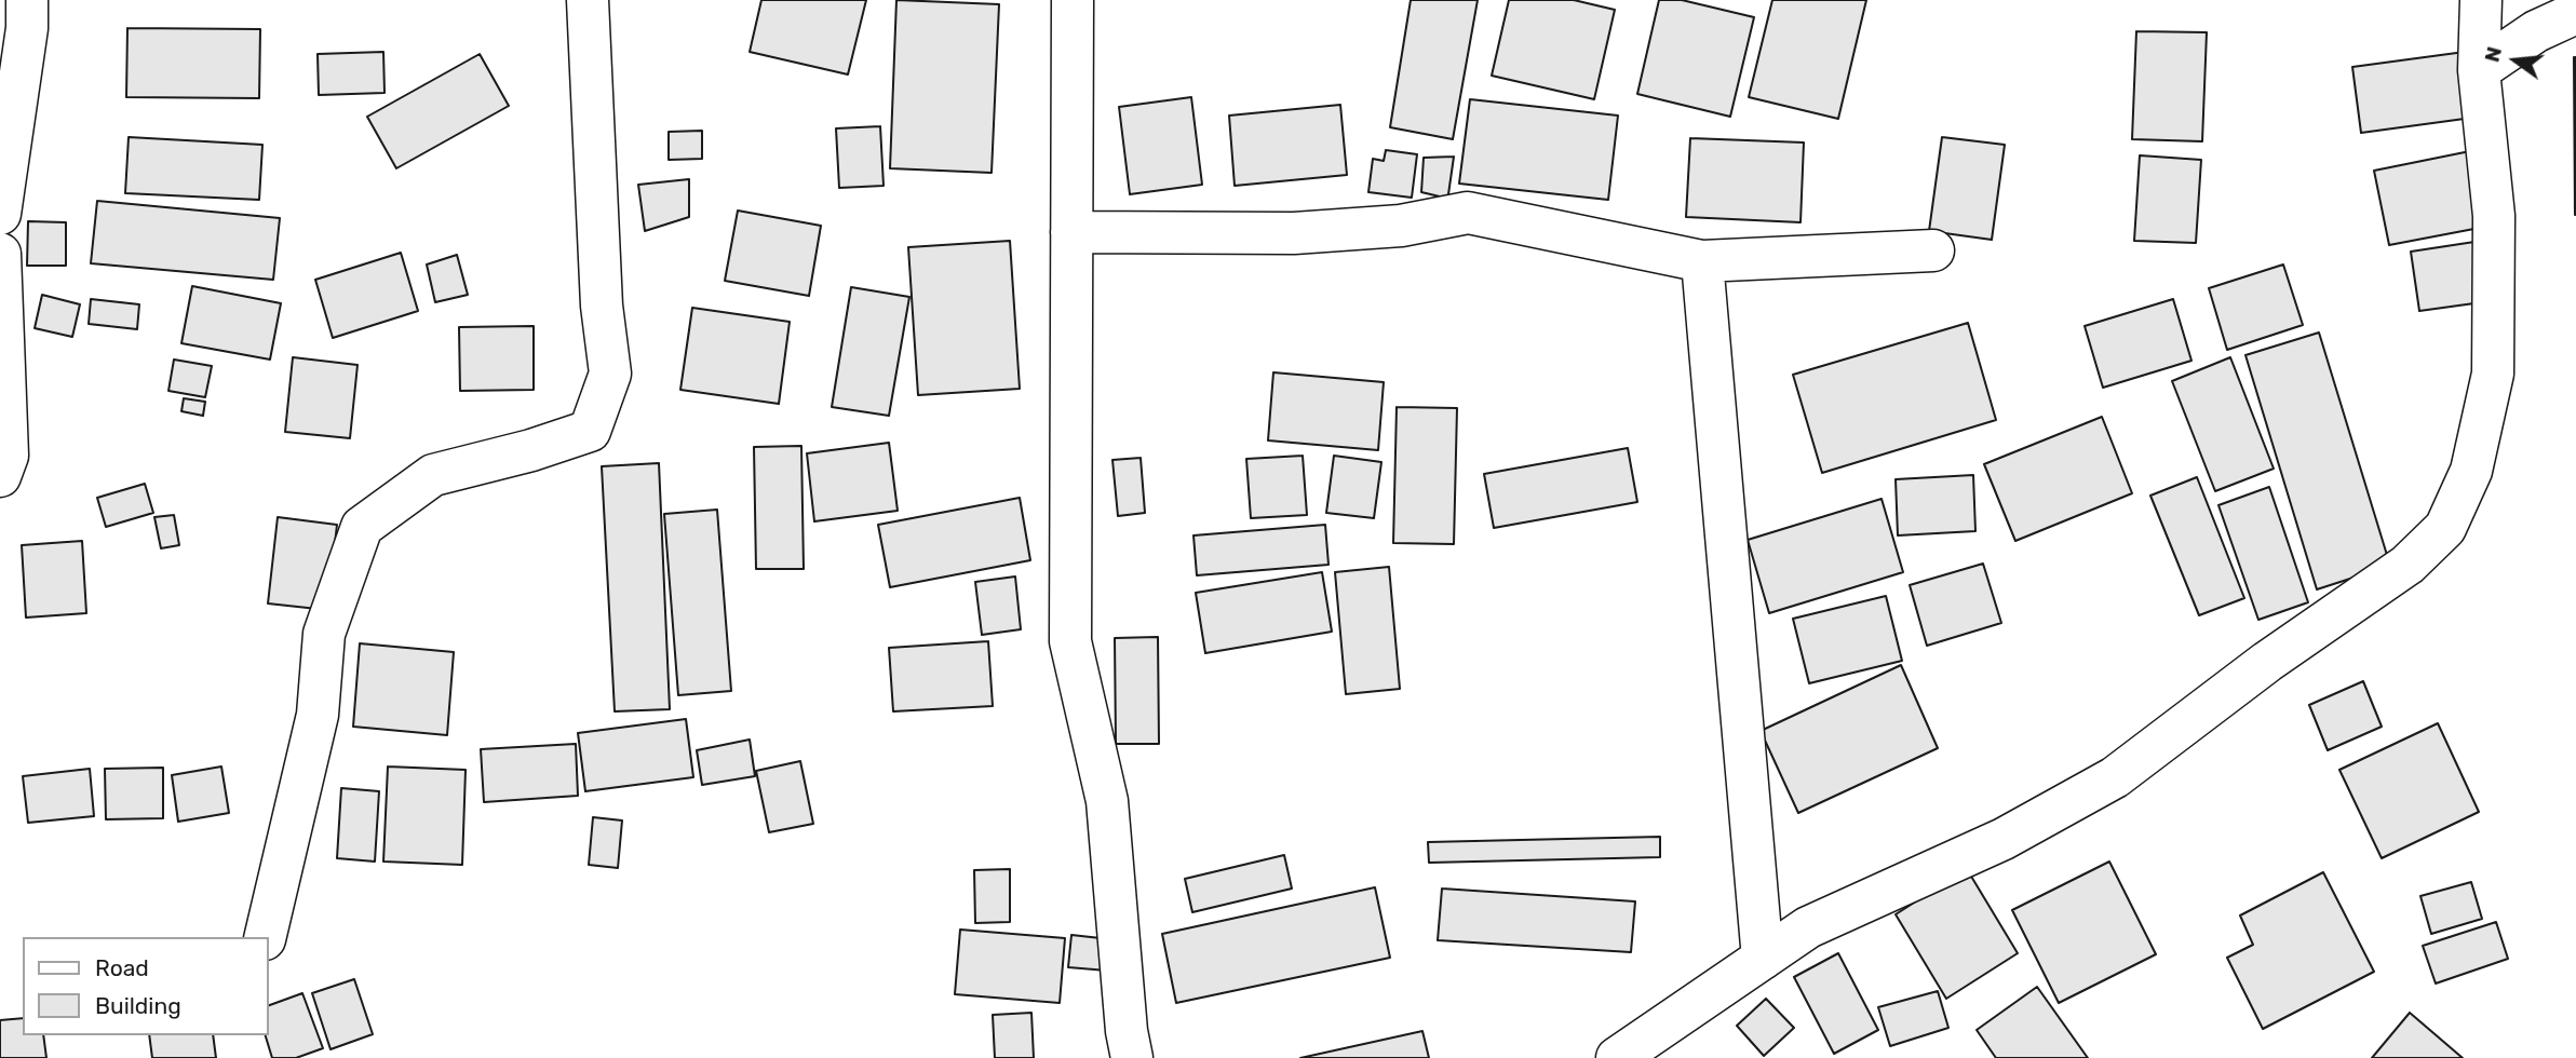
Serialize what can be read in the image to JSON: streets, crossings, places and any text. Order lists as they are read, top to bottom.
{
  "legend": ["Road", "Building"],
  "north": "left"
}
